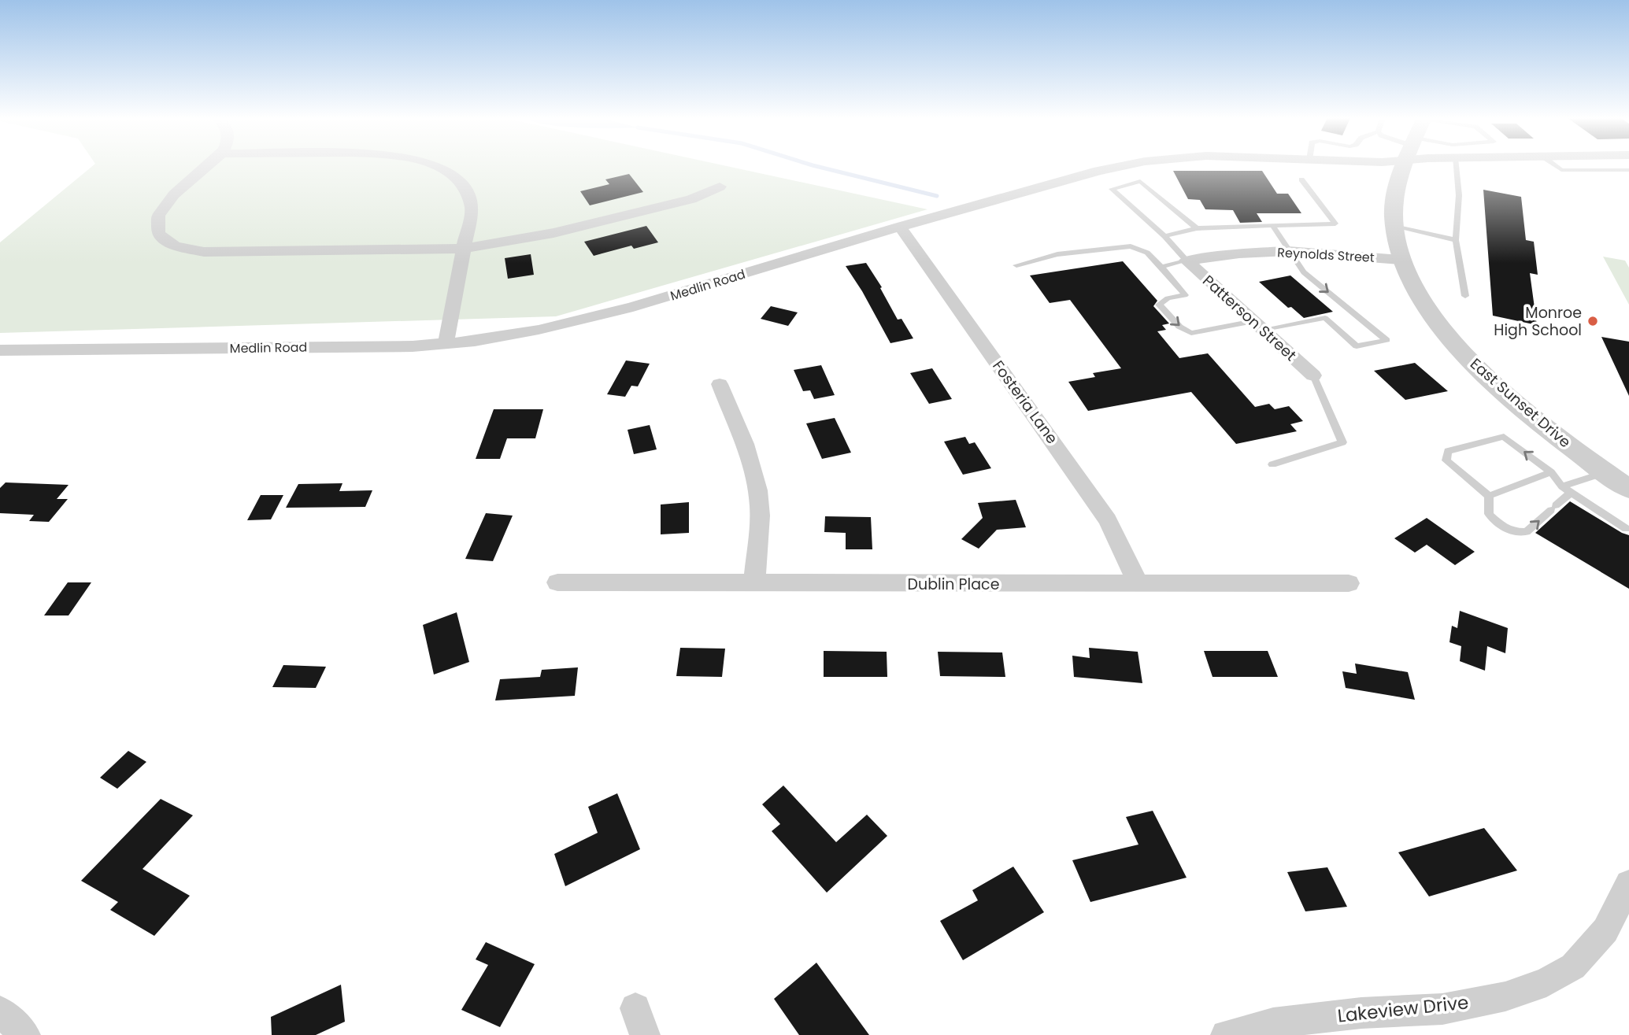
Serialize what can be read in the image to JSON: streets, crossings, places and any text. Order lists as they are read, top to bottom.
{
  "streets": {
    "street": [
      "Reynolds Street",
      "Medlin Road",
      "Patterson Street",
      "Fosteria Lane",
      "East Sunset Drive",
      "Dublin Place",
      "Lakeview Drive"
    ]
  },
  "crossings": [
    ["Reynolds Street", "Patterson Street"],
    ["Reynolds Street", "East Sunset Drive"],
    ["Medlin Road", "Fosteria Lane"],
    ["Fosteria Lane", "Dublin Place"]
  ],
  "places": ["Monroe High School"]
}
